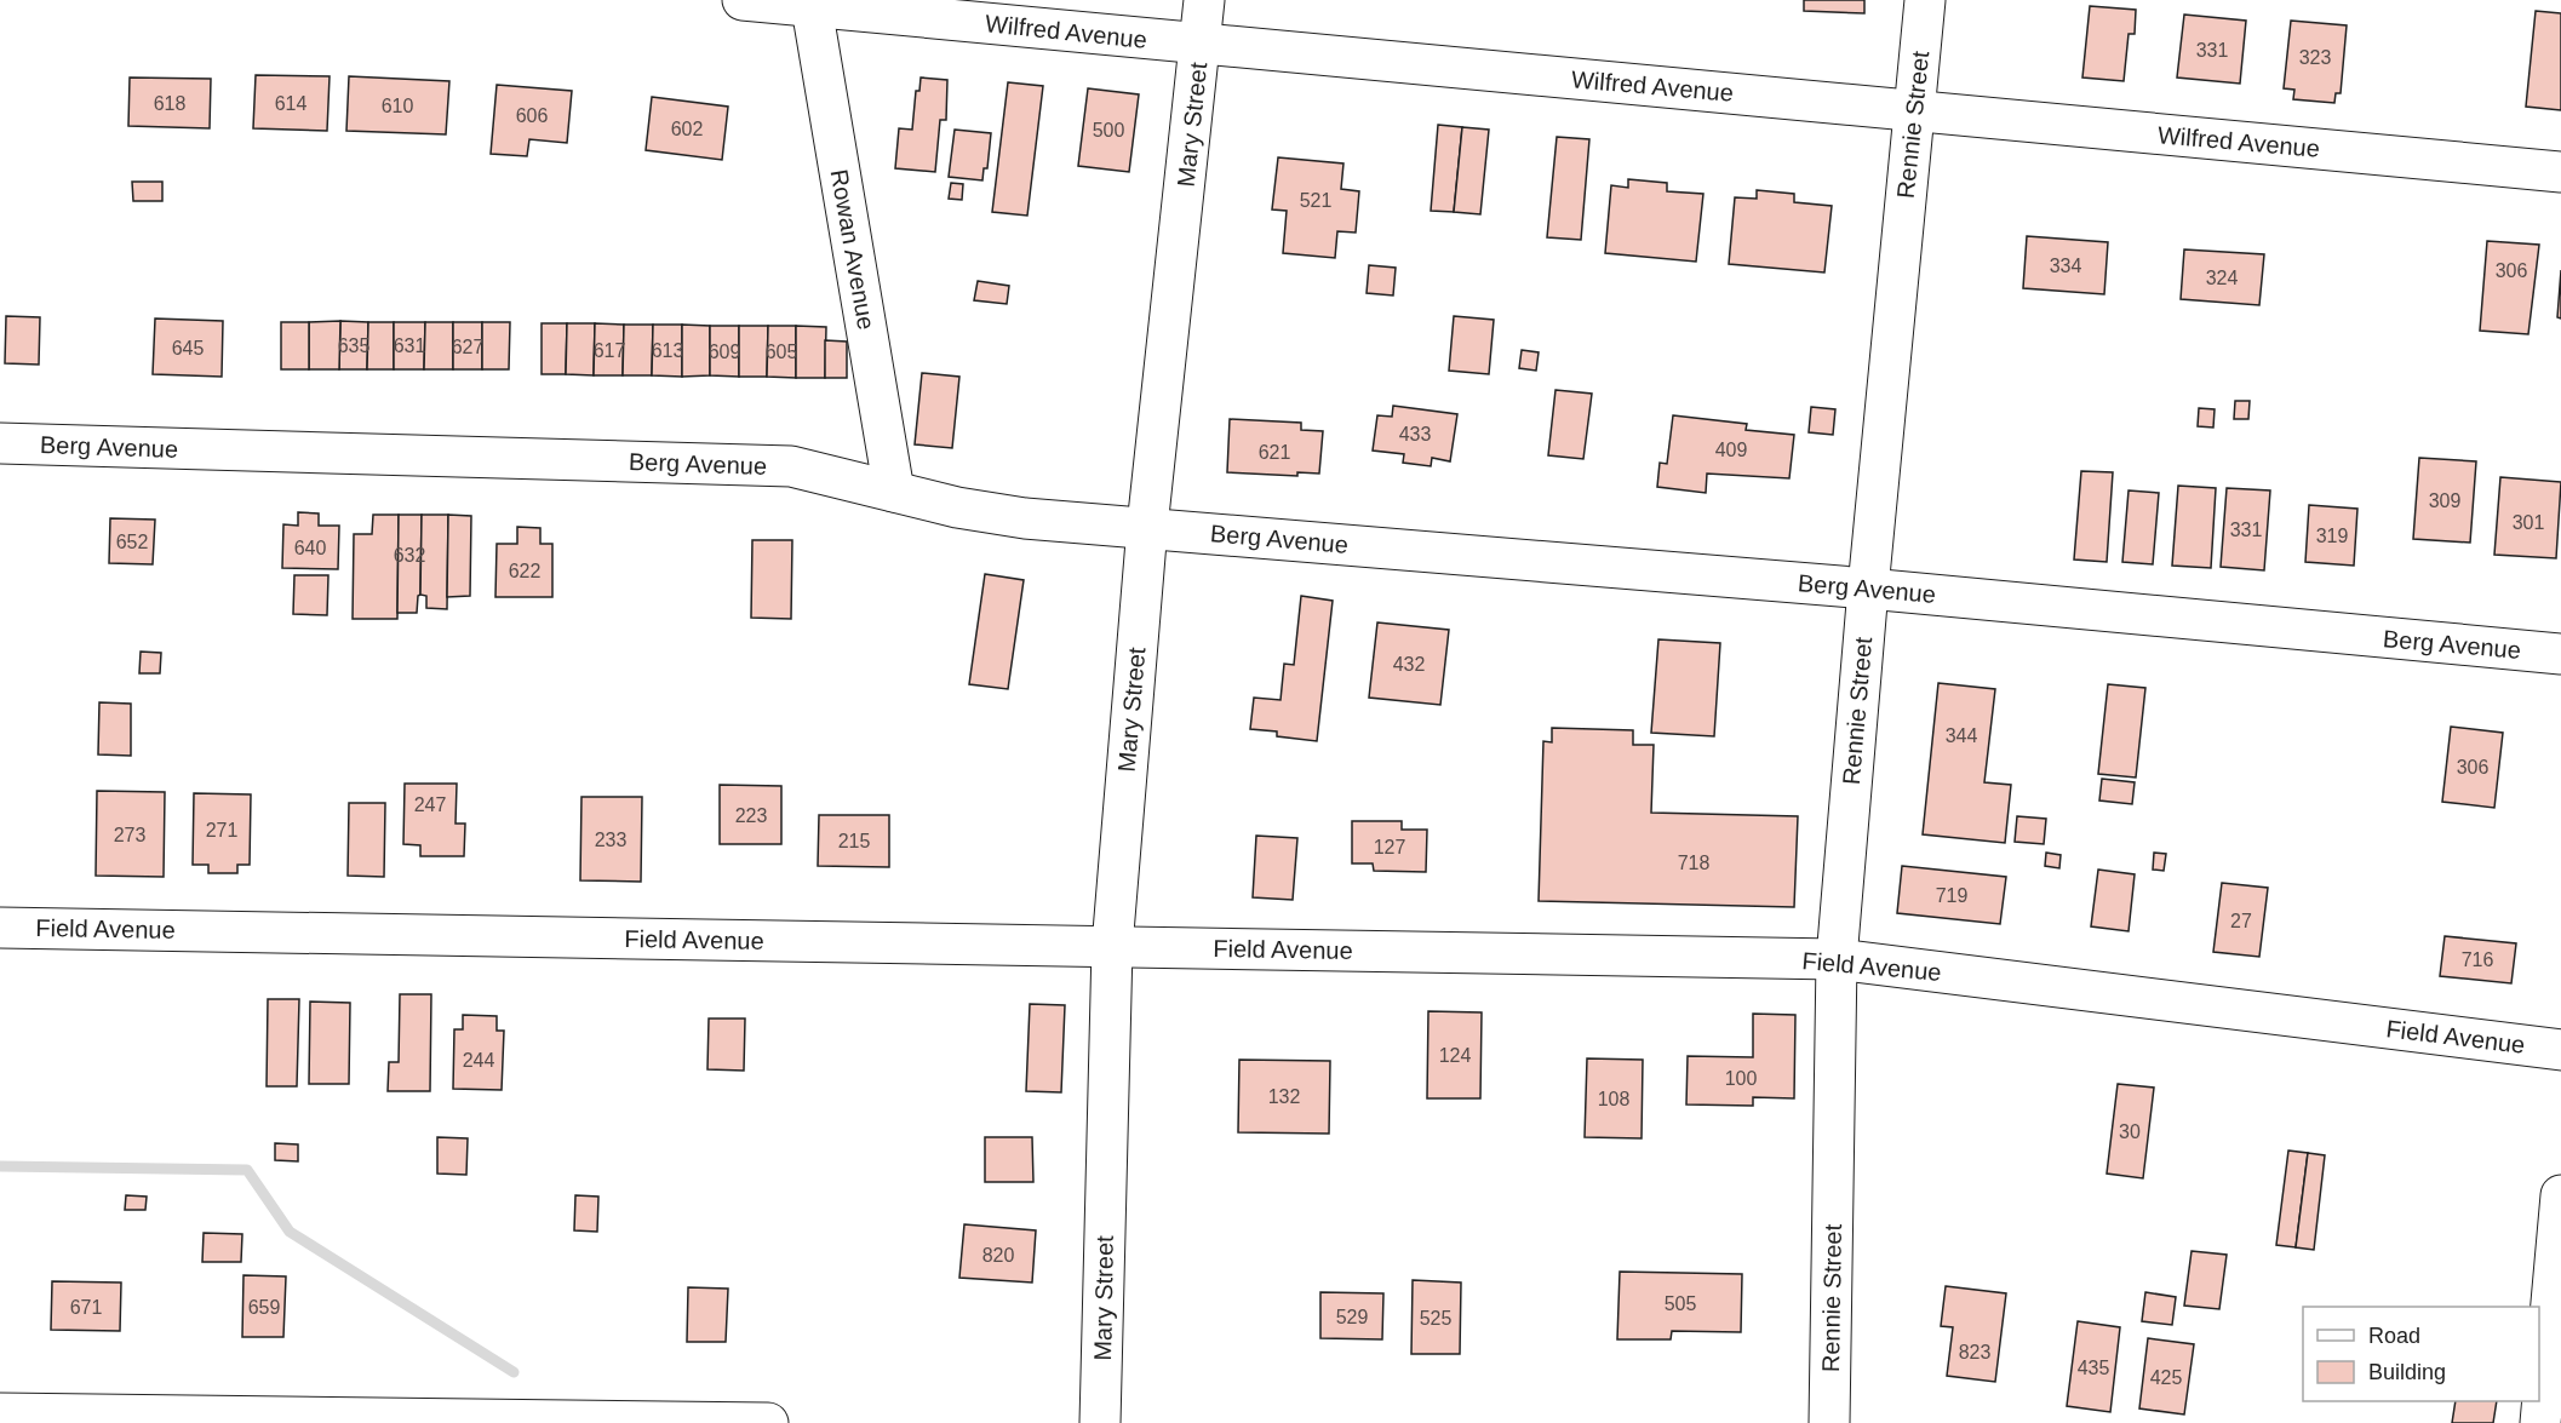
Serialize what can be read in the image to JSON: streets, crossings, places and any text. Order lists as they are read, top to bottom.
{
  "streets": {
    "street": [
      "Wilfred Avenue",
      "Mary Street",
      "Rennie Street",
      "Rowan Avenue",
      "Berg Avenue",
      "Field Avenue"
    ]
  },
  "crossings": [
    ["Wilfred Avenue", "Mary Street"],
    ["Wilfred Avenue", "Rennie Street"],
    ["Wilfred Avenue", "Rowan Avenue"],
    ["Mary Street", "Berg Avenue"],
    ["Mary Street", "Field Avenue"],
    ["Rennie Street", "Berg Avenue"],
    ["Rennie Street", "Field Avenue"],
    ["Rowan Avenue", "Berg Avenue"]
  ],
  "house_numbers": [
    "331",
    "323",
    "618",
    "614",
    "610",
    "606",
    "602",
    "500",
    "521",
    "334",
    "306",
    "324",
    "635",
    "631",
    "627",
    "645",
    "617",
    "613",
    "609",
    "605",
    "433",
    "409",
    "621",
    "309",
    "301",
    "331",
    "319",
    "652",
    "640",
    "632",
    "622",
    "432",
    "344",
    "306",
    "247",
    "223",
    "271",
    "273",
    "233",
    "215",
    "127",
    "718",
    "719",
    "27",
    "716",
    "124",
    "244",
    "100",
    "132",
    "108",
    "30",
    "820",
    "505",
    "671",
    "659",
    "529",
    "525",
    "823",
    "435",
    "425"
  ],
  "legend": ["Road", "Building"]
}
